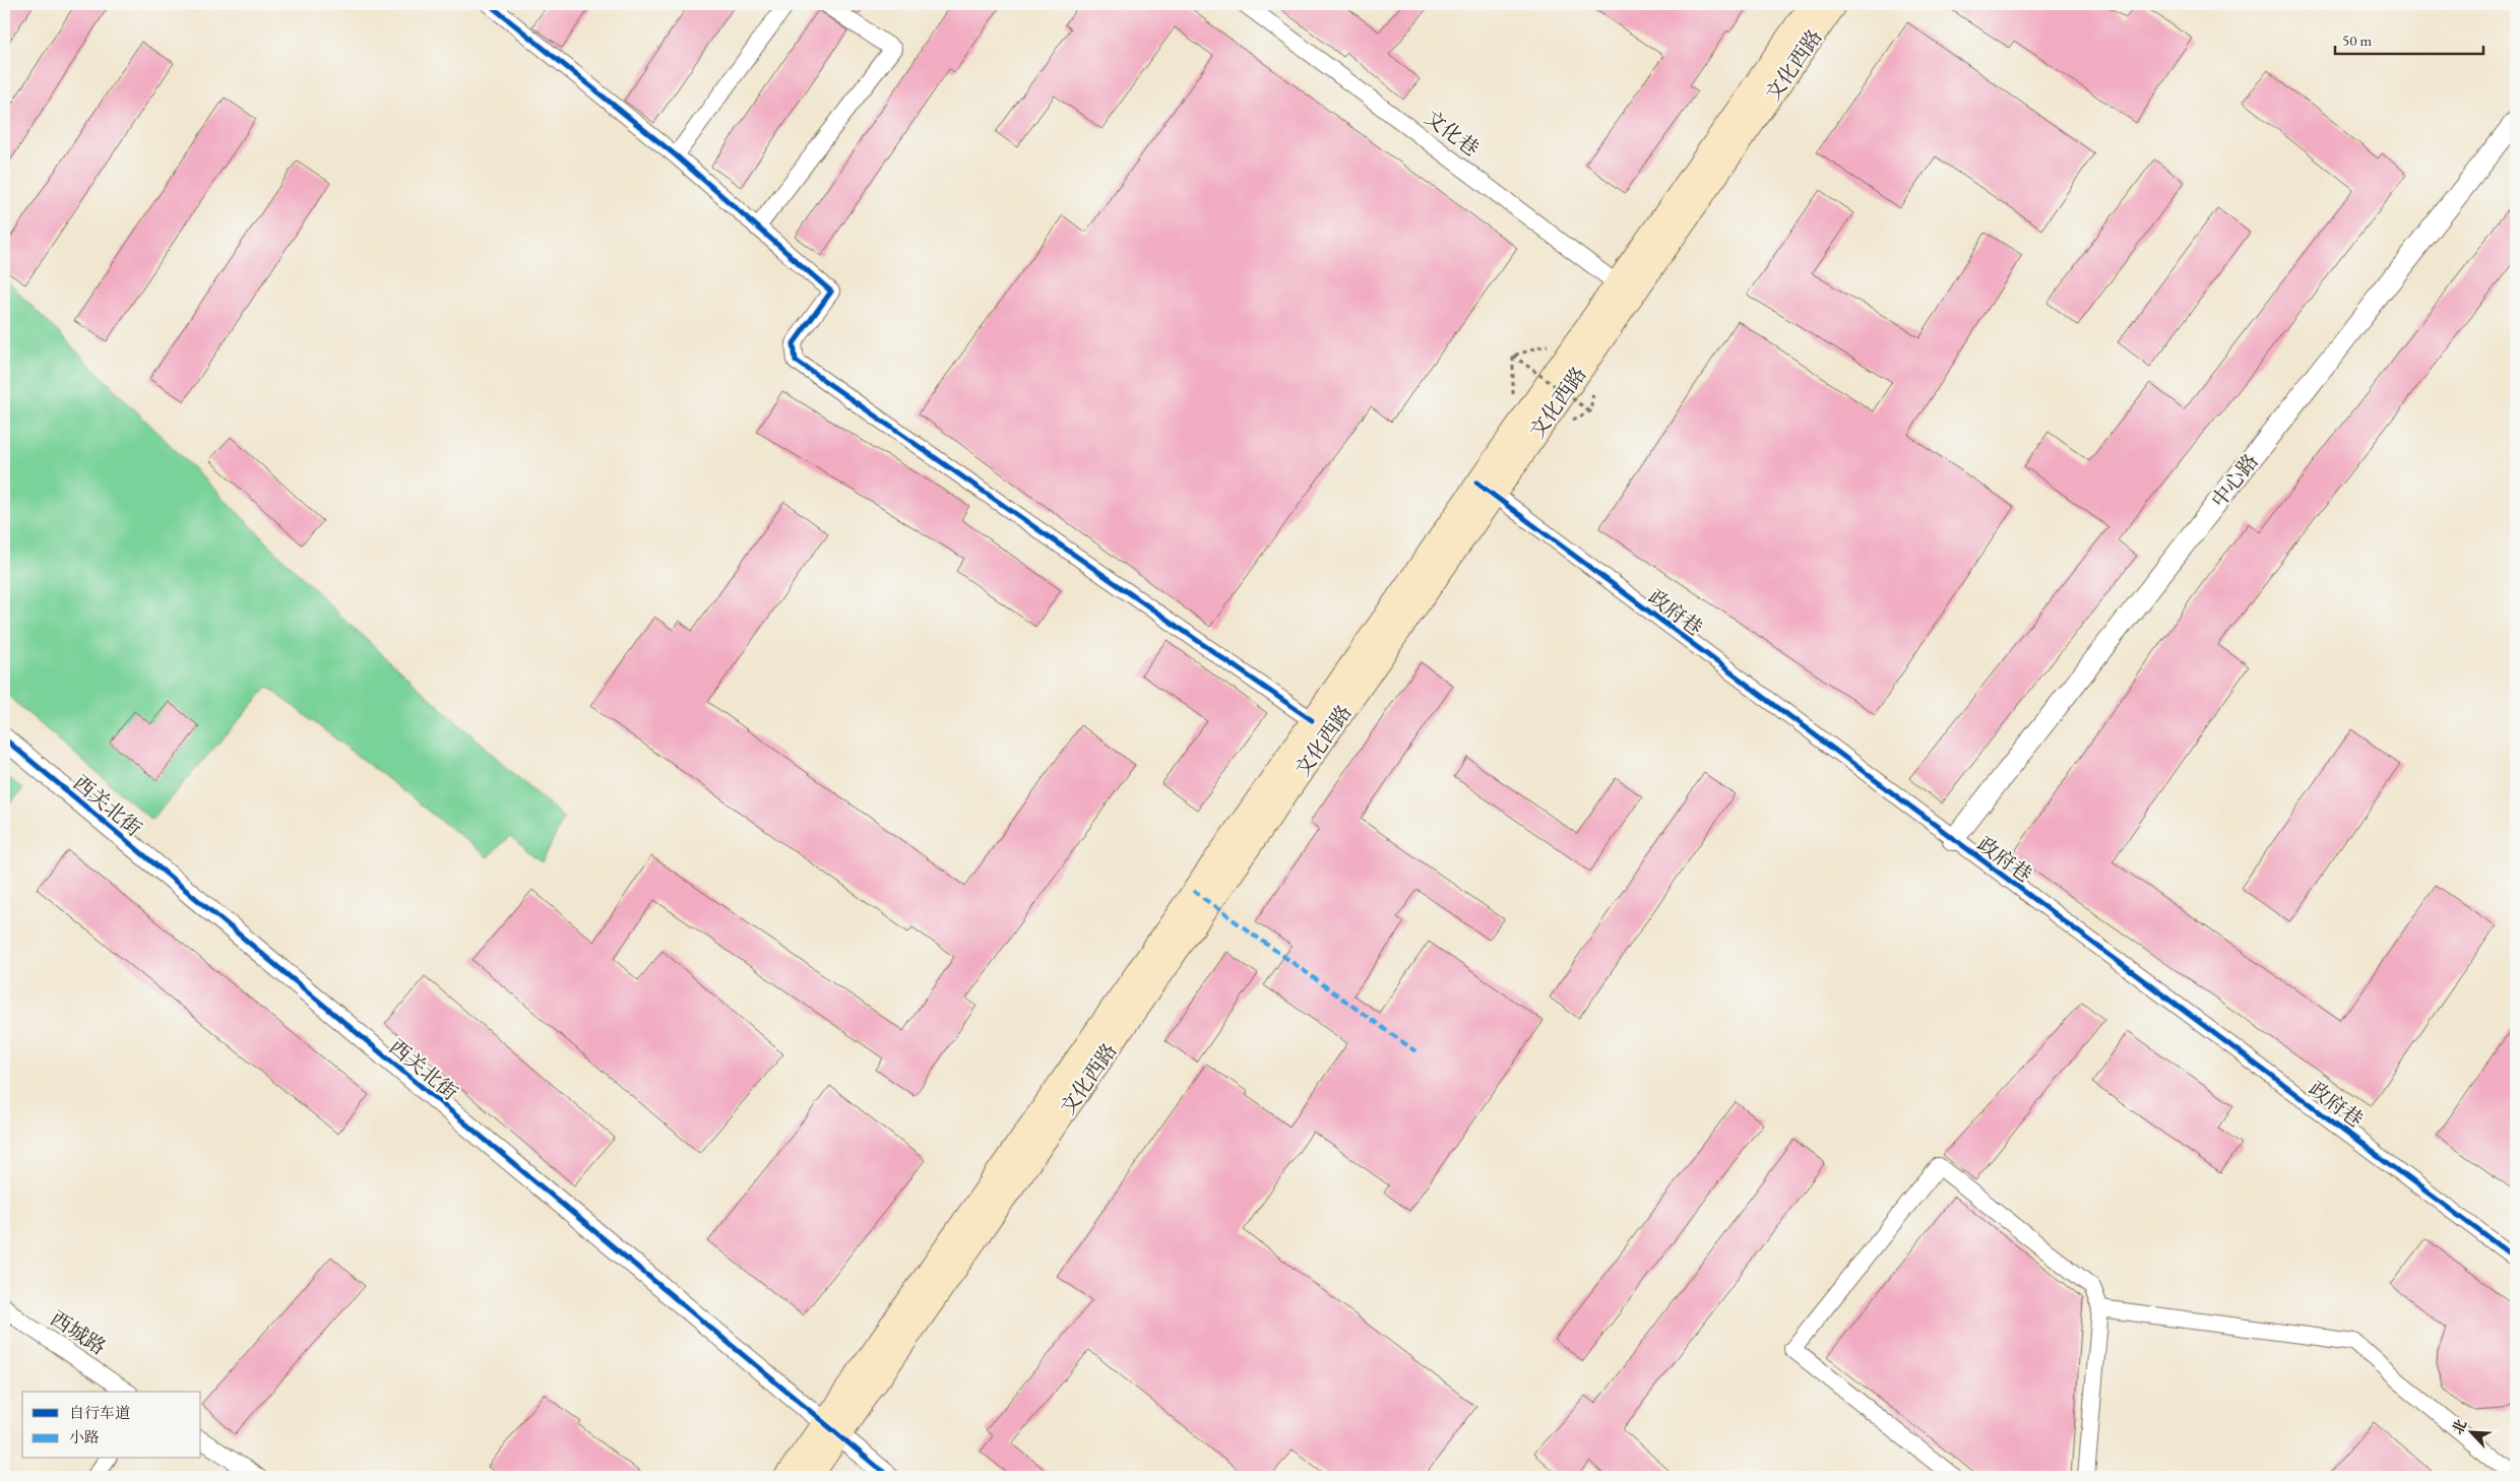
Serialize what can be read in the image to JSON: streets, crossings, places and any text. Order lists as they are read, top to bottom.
{
  "streets": {
    "main road": ["文化西路"],
    "street": [
      "文化巷",
      "中心路",
      "政府巷",
      "西关北街",
      "西城路"
    ]
  },
  "crossings": [
    ["文化西路", "文化巷"],
    ["文化西路", "政府巷"],
    ["文化西路", "西关北街"],
    ["中心路", "政府巷"]
  ],
  "legend": ["自行车道", "小路"],
  "scale_bar": "50 m",
  "north": "top left"
}
